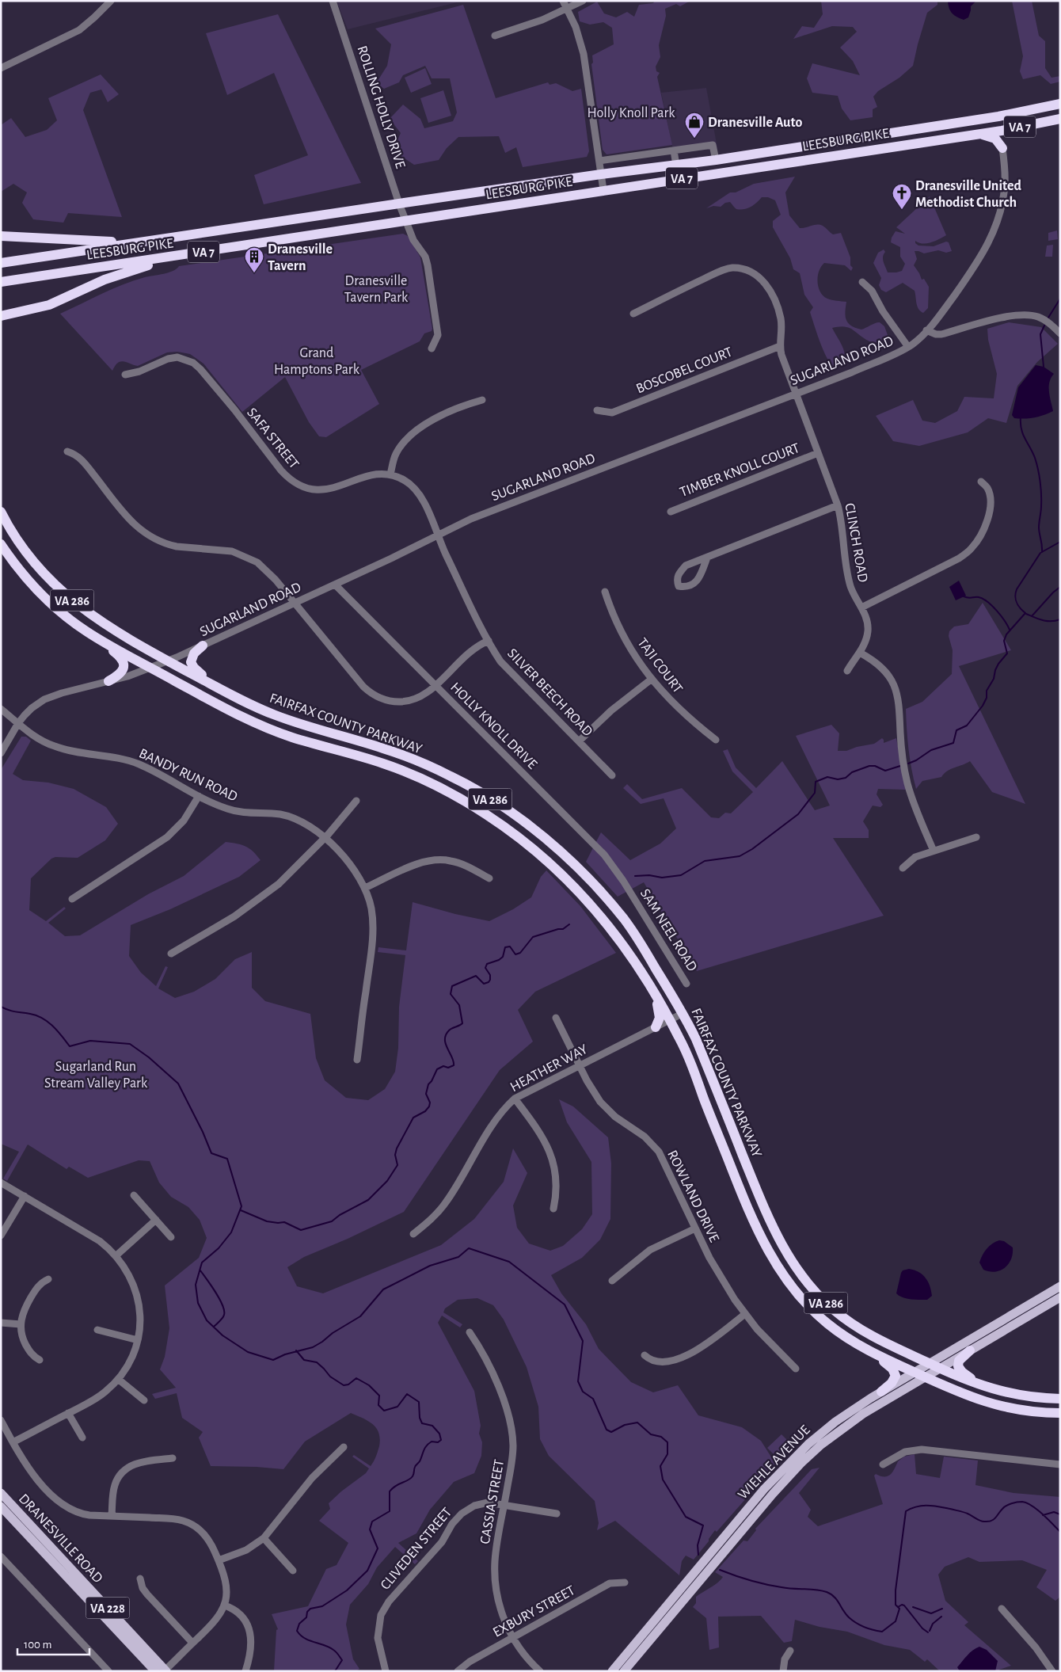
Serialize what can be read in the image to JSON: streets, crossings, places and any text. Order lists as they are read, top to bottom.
{
  "streets": {
    "highway": [
      "VA 7",
      "LEESBURG PIKE",
      "VA 286",
      "FAIRFAX COUNTY PARKWAY"
    ],
    "main road": ["WIEHLE AVENUE", "DRANESVILLE ROAD", "VA 228"],
    "street": [
      "ROLLING HOLLY DRIVE",
      "SUGARLAND ROAD",
      "BOSCOBEL COURT",
      "SAFA STREET",
      "TIMBER KNOLL COURT",
      "CLINCH ROAD",
      "TAJI COURT",
      "SILVER BEECH ROAD",
      "HOLLY KNOLL DRIVE",
      "BANDY RUN ROAD",
      "SAM NEEL ROAD",
      "HEATHER WAY",
      "ROWLAND DRIVE",
      "CASSIA STREET",
      "CLIVEDEN STREET",
      "EXBURY STREET"
    ]
  },
  "crossings": [
    ["ROLLING HOLLY DRIVE", "LEESBURG PIKE"],
    ["SUGARLAND ROAD", "SAFA STREET"],
    ["SUGARLAND ROAD", "CLINCH ROAD"],
    ["SUGARLAND ROAD", "SILVER BEECH ROAD"],
    ["SUGARLAND ROAD", "FAIRFAX COUNTY PARKWAY"],
    ["SUGARLAND ROAD", "HOLLY KNOLL DRIVE"],
    ["SUGARLAND ROAD", "BANDY RUN ROAD"],
    ["BOSCOBEL COURT", "CLINCH ROAD"],
    ["SAFA STREET", "SILVER BEECH ROAD"],
    ["TIMBER KNOLL COURT", "CLINCH ROAD"],
    ["FAIRFAX COUNTY PARKWAY", "HEATHER WAY"],
    ["FAIRFAX COUNTY PARKWAY", "WIEHLE AVENUE"],
    ["HOLLY KNOLL DRIVE", "SAM NEEL ROAD"],
    ["HEATHER WAY", "ROWLAND DRIVE"],
    ["CASSIA STREET", "CLIVEDEN STREET"],
    ["CASSIA STREET", "EXBURY STREET"]
  ],
  "parks": [
    "Holly Knoll Park",
    "Dranesville Tavern Park",
    "Grand Hamptons Park",
    "Sugarland Run Stream Valley Park"
  ],
  "places": {
    "shop": ["Dranesville Auto"],
    "church": ["Dranesville United Methodist Church"],
    "building": ["Dranesville Tavern"]
  },
  "scale_bar": "100 m"
}
